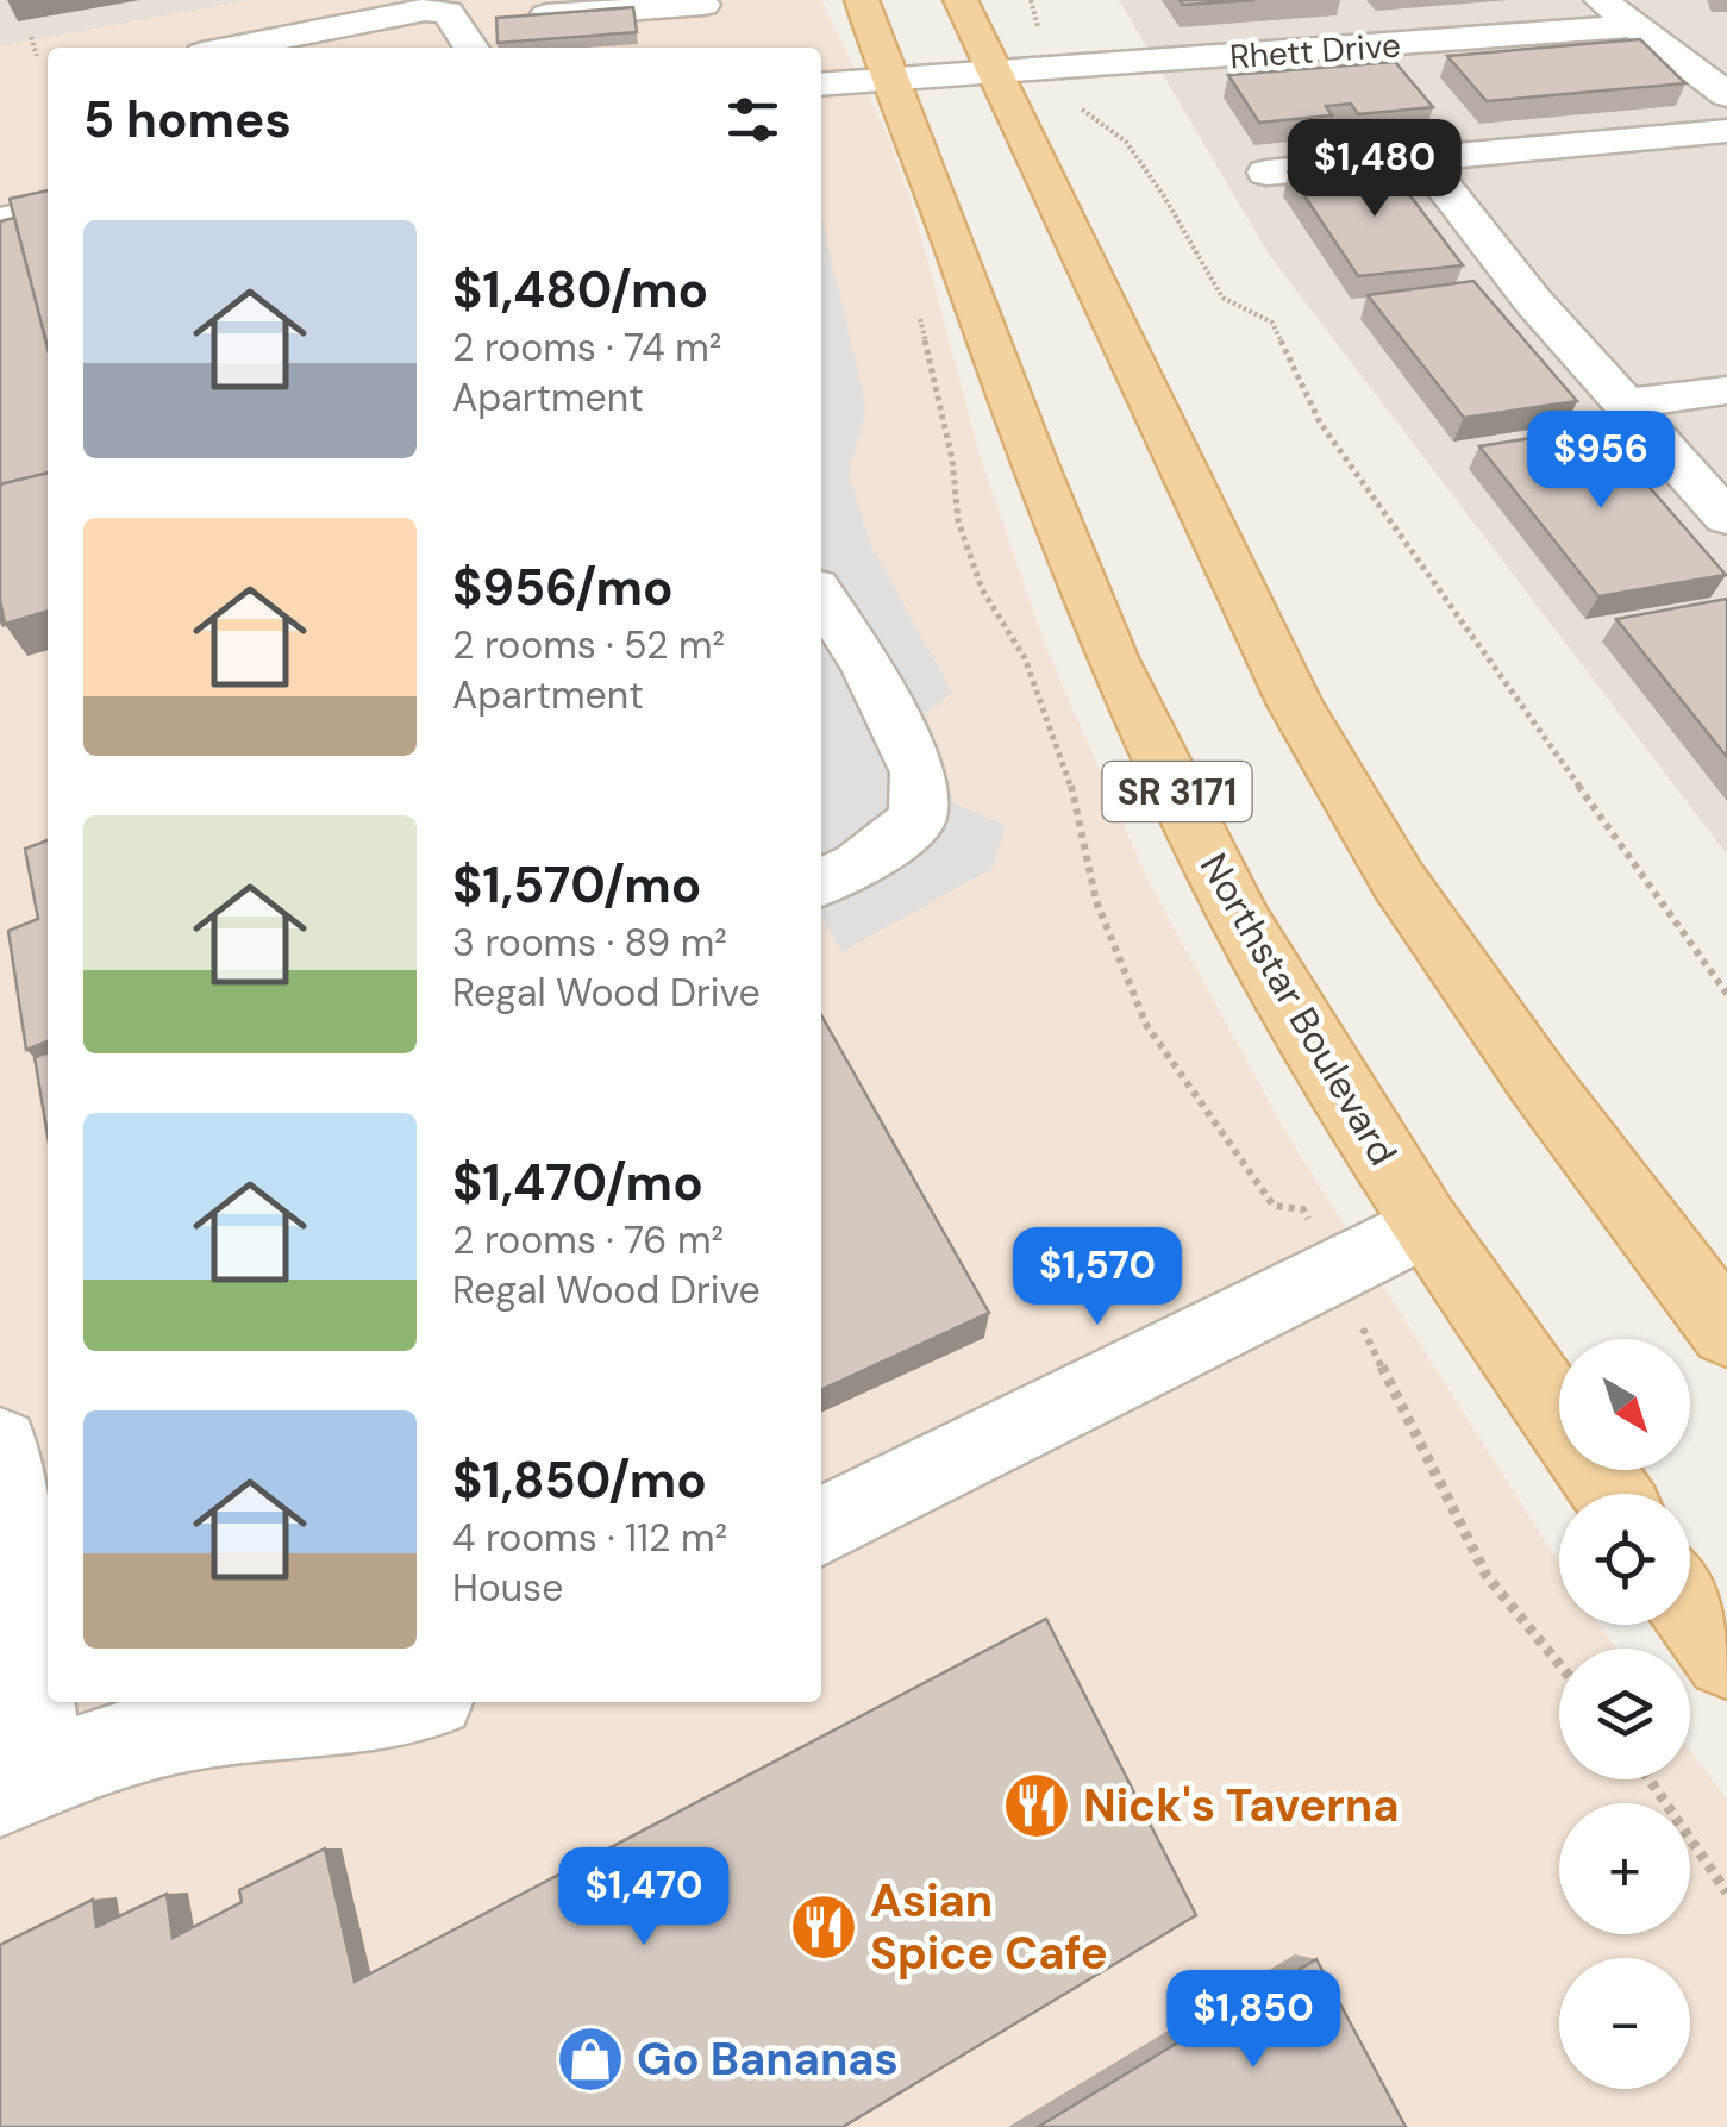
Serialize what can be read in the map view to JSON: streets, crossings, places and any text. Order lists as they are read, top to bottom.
{
  "streets": {
    "main road": ["SR 3171", "Northstar Boulevard"],
    "street": ["Rhett Drive"]
  },
  "crossings": [
    ["Rhett Drive", "Northstar Boulevard"]
  ],
  "places": {
    "restaurant": ["Nick's Taverna", "Asian Spice Cafe"],
    "shop": ["Go Bananas"]
  },
  "north": "bottom right",
  "page": {
    "heading": "5 homes",
    "price": [
      "$1,480",
      "$956",
      "$1,570",
      "$1,470",
      "$1,850"
    ],
    "list": [
      {
        "name": "$1,480/mo",
        "note": "2 rooms · 74 m² · Apartment"
      },
      {
        "name": "$956/mo",
        "note": "2 rooms · 52 m² · Apartment"
      },
      {
        "name": "$1,570/mo",
        "note": "3 rooms · 89 m² · Regal Wood Drive"
      },
      {
        "name": "$1,470/mo",
        "note": "2 rooms · 76 m² · Regal Wood Drive"
      },
      {
        "name": "$1,850/mo",
        "note": "4 rooms · 112 m² · House"
      }
    ],
    "map_buttons": ["+", "−"]
  }
}
